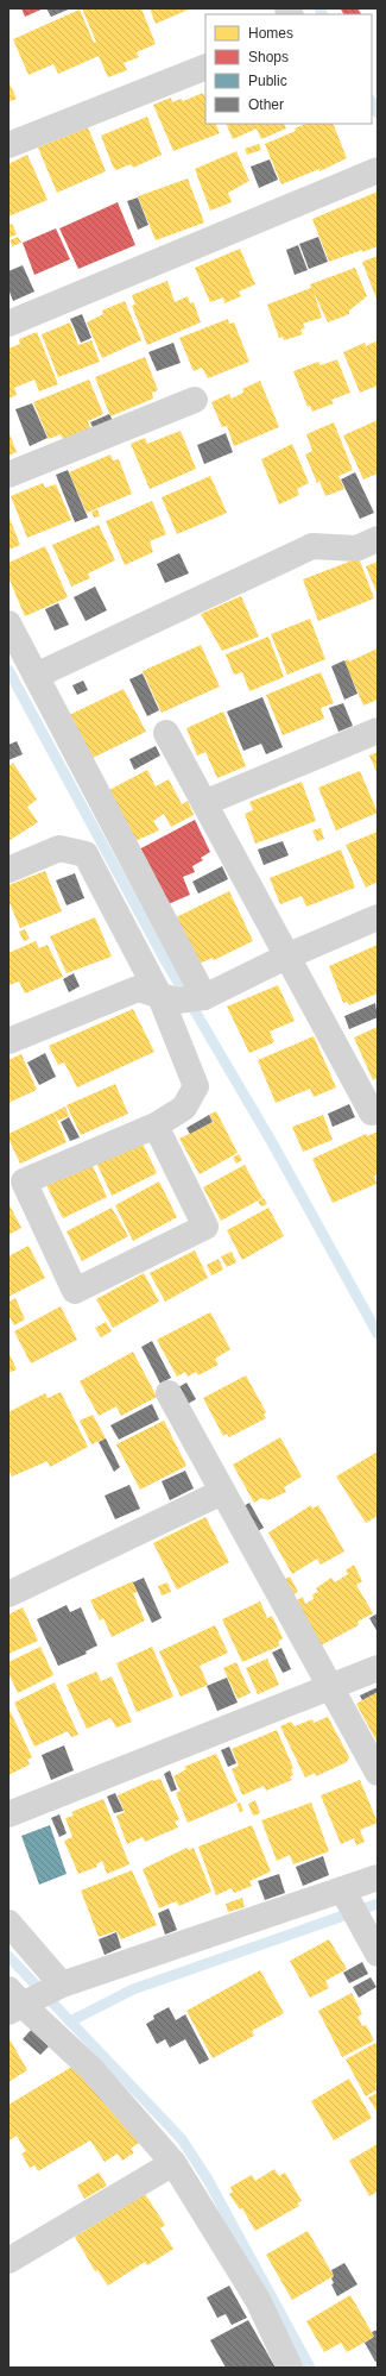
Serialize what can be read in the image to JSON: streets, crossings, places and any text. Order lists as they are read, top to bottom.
{
  "legend": [
    "Homes",
    "Shops",
    "Public",
    "Other"
  ]
}
